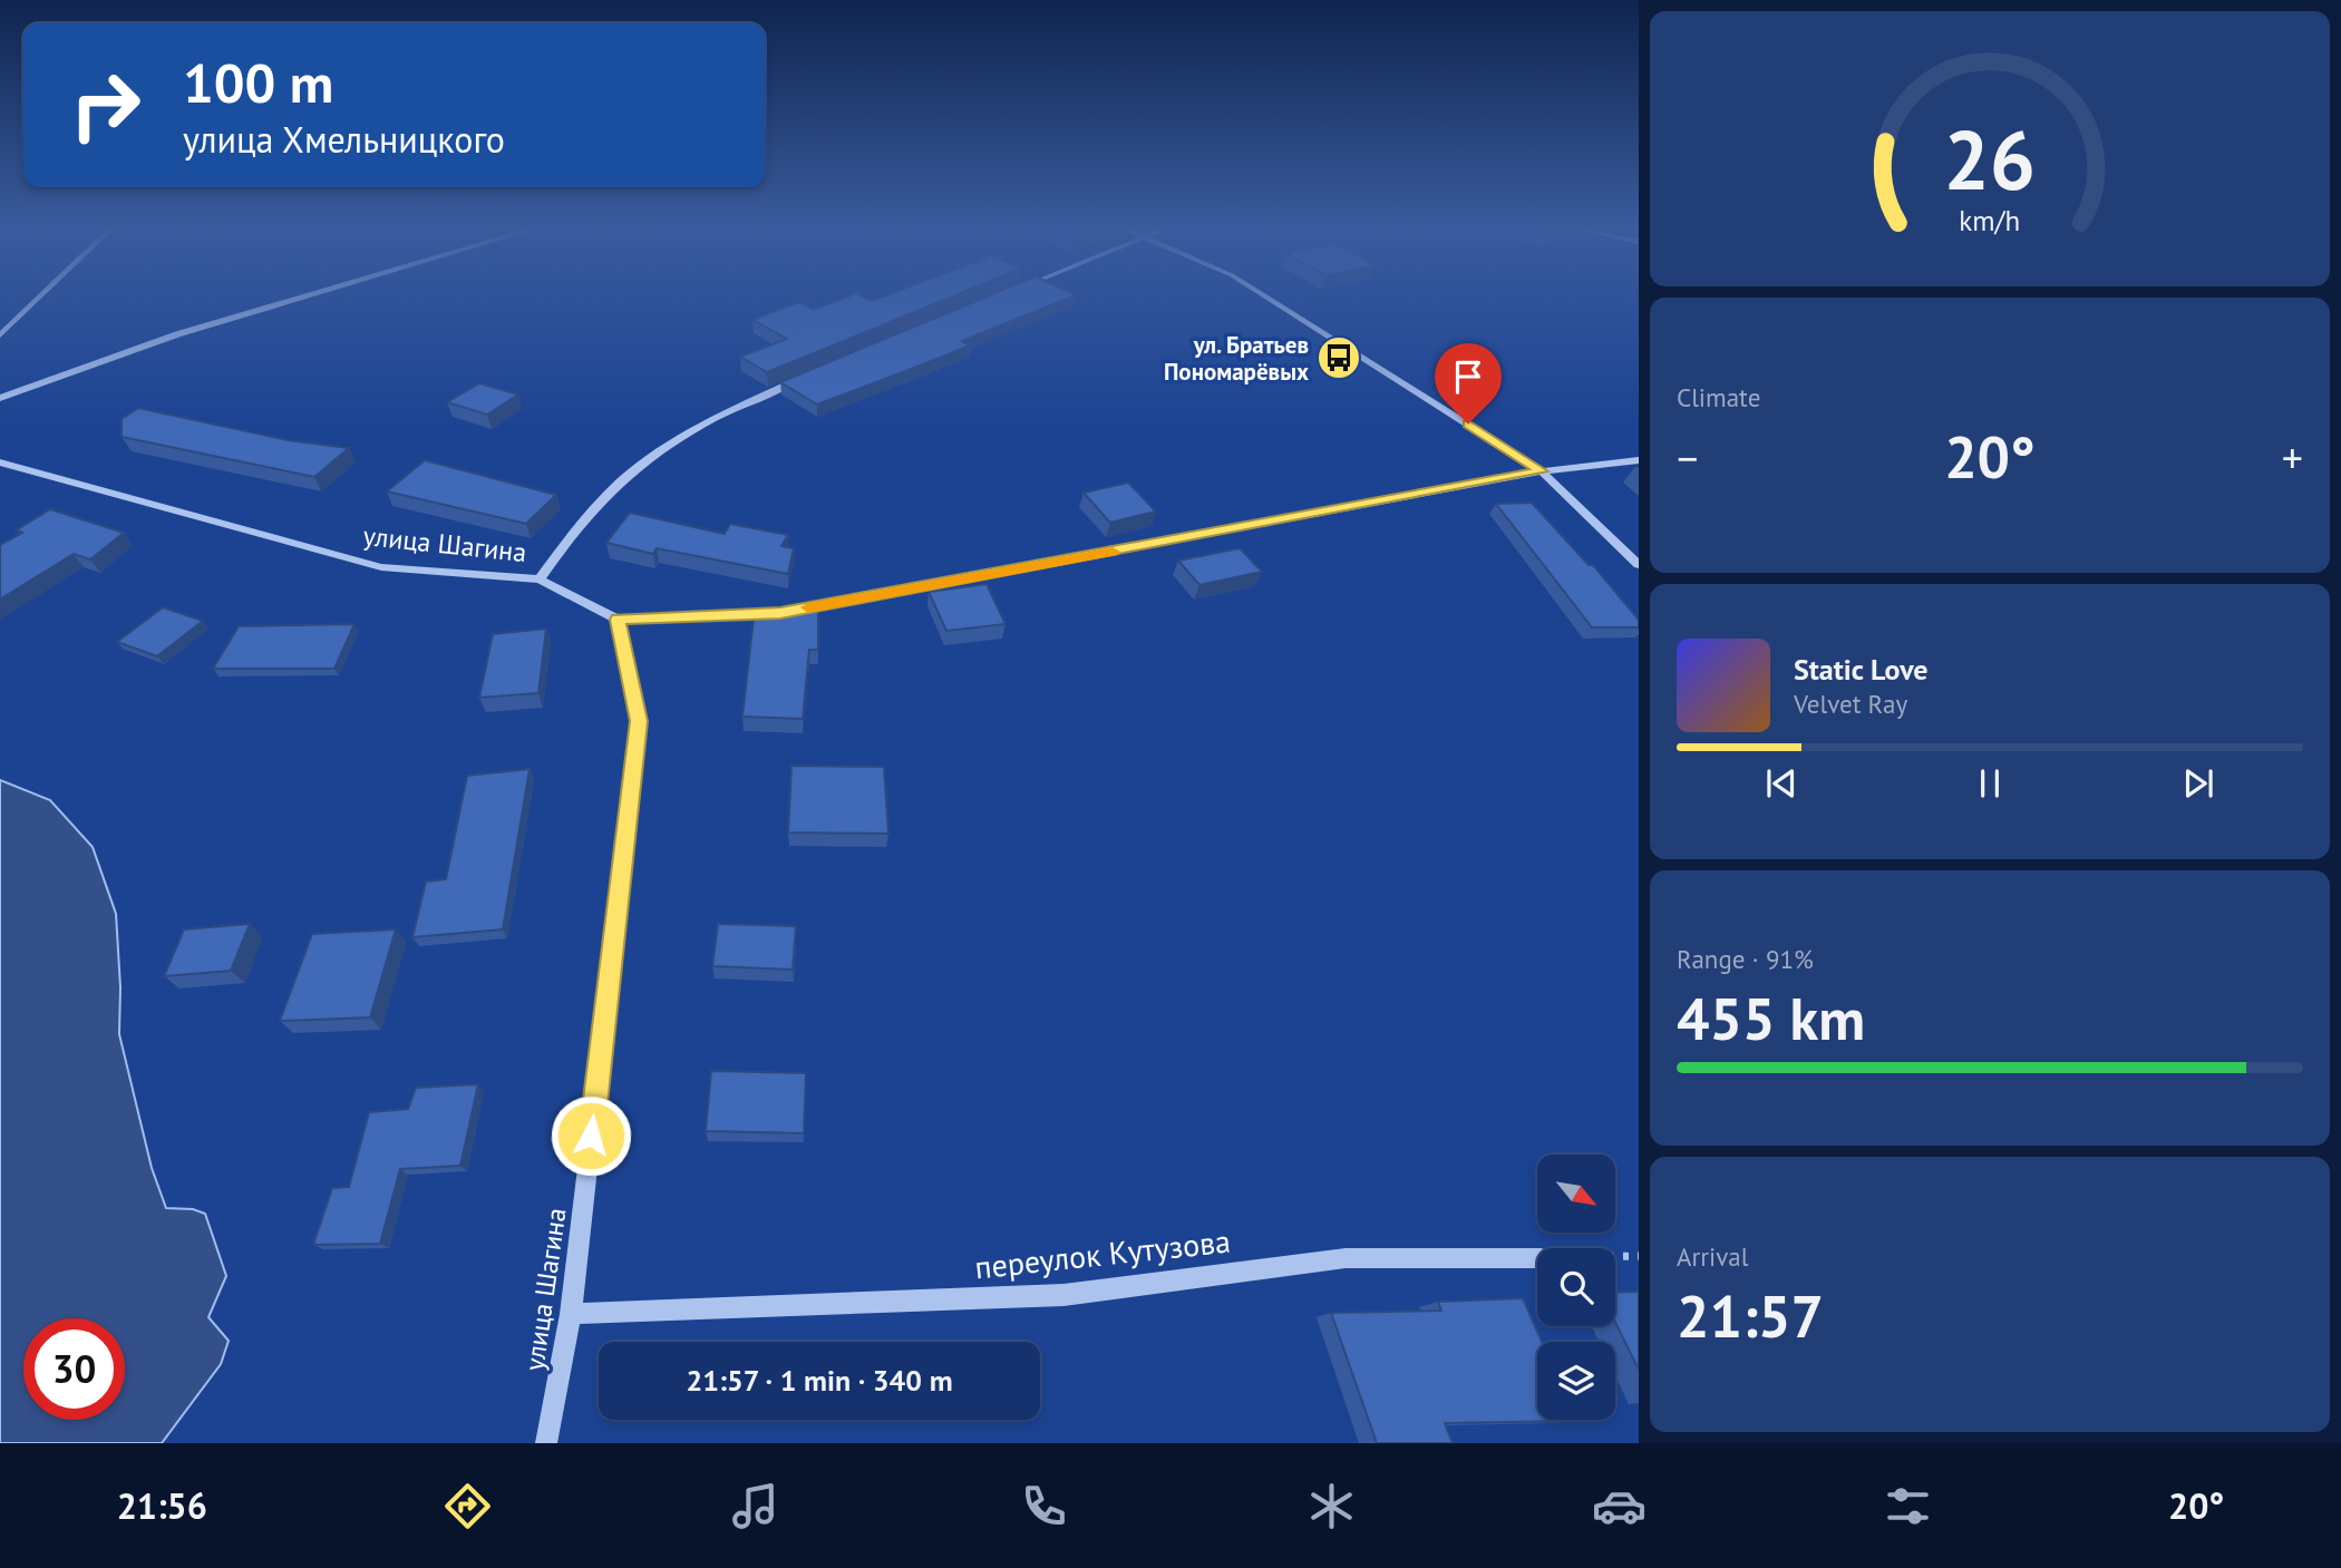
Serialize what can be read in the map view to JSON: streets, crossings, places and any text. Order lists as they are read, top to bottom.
{
  "streets": {
    "street": ["улица Шагина", "переулок Кутузова"]
  },
  "crossings": [
    ["улица Шагина", "переулок Кутузова"]
  ],
  "places": {
    "bus stop": ["ул. Братьев Пономарёвых"]
  },
  "north": "bottom right",
  "page": {
    "turn": ["100 m", "улица Хмельницкого"],
    "tile": [
      "Climate",
      ["Range · 91%", "455 km"],
      ["Arrival", "21:57"]
    ],
    "heat": ["−", "20°", "+"],
    "song": ["Static Love", "Velvet Ray"],
    "limit": "30",
    "trip": "21:57 · 1 min · 340 m",
    "tabs": ["21:56", "20°"],
    "gauge": ["26", "km/h"]
  }
}
